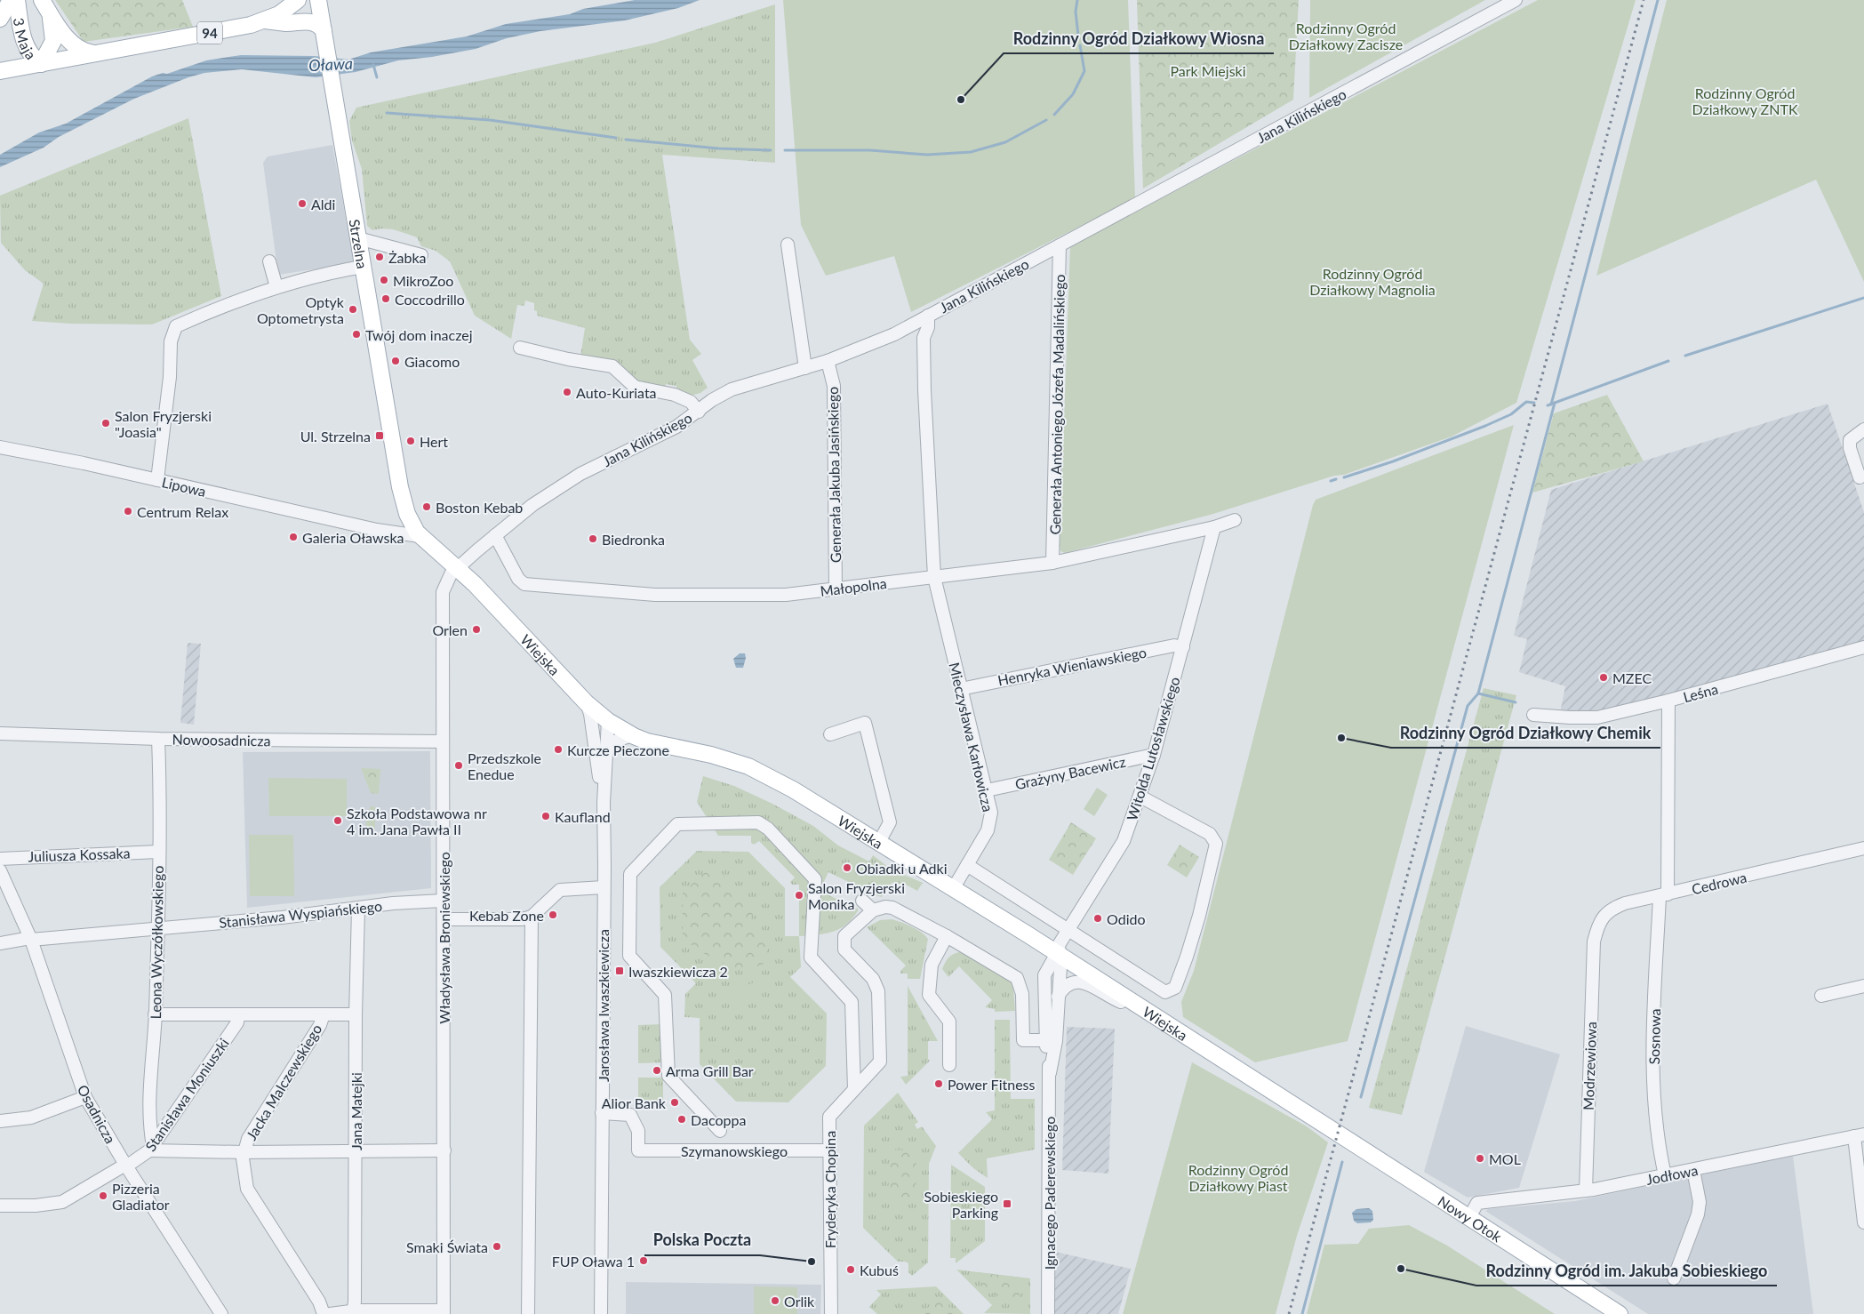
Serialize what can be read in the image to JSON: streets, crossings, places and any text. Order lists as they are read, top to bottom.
{
  "streets": {
    "main road": [
      "94",
      "3 Maja",
      "Strzelna",
      "Wiejska",
      "Nowy Otok"
    ],
    "street": [
      "Jana Kilińskiego",
      "Generała Antoniego Józefa Madalińskiego",
      "Generała Jakuba Jasińskiego",
      "Lipowa",
      "Małopolna",
      "Henryka Wieniawskiego",
      "Leśna",
      "Mieczysława Karłowicza",
      "Nowoosadnicza",
      "Witolda Lutosławskiego",
      "Grażyny Bacewicz",
      "Juliusza Kossaka",
      "Cedrowa",
      "Stanisława Wyspiańskiego",
      "Władysława Broniewskiego",
      "Leona Wyczółkowskiego",
      "Jarosława Iwaszkiewicza",
      "Sosnowa",
      "Modrzewiowa",
      "Jacka Malczewskiego",
      "Stanisława Moniuszki",
      "Jana Matejki",
      "Osadnicza",
      "Szymanowskiego",
      "Jodłowa",
      "Fryderyka Chopina",
      "Ignacego Paderewskiego"
    ]
  },
  "crossings": [
    ["94", "3 Maja"],
    ["Jana Kilińskiego", "Generała Antoniego Józefa Madalińskiego"],
    ["Jana Kilińskiego", "Generała Jakuba Jasińskiego"],
    ["Jana Kilińskiego", "Małopolna"],
    ["Jana Kilińskiego", "Wiejska"],
    ["Jana Kilińskiego", "Władysława Broniewskiego"],
    ["Strzelna", "Lipowa"],
    ["Strzelna", "Wiejska"],
    ["Generała Antoniego Józefa Madalińskiego", "Małopolna"],
    ["Generała Jakuba Jasińskiego", "Małopolna"],
    ["Lipowa", "Wiejska"],
    ["Małopolna", "Mieczysława Karłowicza"],
    ["Małopolna", "Witolda Lutosławskiego"],
    ["Wiejska", "Mieczysława Karłowicza"],
    ["Wiejska", "Witolda Lutosławskiego"],
    ["Wiejska", "Władysława Broniewskiego"],
    ["Wiejska", "Jarosława Iwaszkiewicza"],
    ["Wiejska", "Nowy Otok"],
    ["Henryka Wieniawskiego", "Mieczysława Karłowicza"],
    ["Henryka Wieniawskiego", "Witolda Lutosławskiego"],
    ["Leśna", "Sosnowa"],
    ["Mieczysława Karłowicza", "Grażyny Bacewicz"],
    ["Nowoosadnicza", "Władysława Broniewskiego"],
    ["Nowoosadnicza", "Leona Wyczółkowskiego"],
    ["Witolda Lutosławskiego", "Grażyny Bacewicz"],
    ["Witolda Lutosławskiego", "Ignacego Paderewskiego"],
    ["Juliusza Kossaka", "Leona Wyczółkowskiego"],
    ["Cedrowa", "Sosnowa"],
    ["Cedrowa", "Modrzewiowa"],
    ["Stanisława Wyspiańskiego", "Władysława Broniewskiego"],
    ["Stanisława Wyspiańskiego", "Leona Wyczółkowskiego"],
    ["Stanisława Wyspiańskiego", "Jana Matejki"],
    ["Stanisława Wyspiańskiego", "Osadnicza"],
    ["Leona Wyczółkowskiego", "Stanisława Moniuszki"],
    ["Jarosława Iwaszkiewicza", "Szymanowskiego"],
    ["Sosnowa", "Jodłowa"],
    ["Modrzewiowa", "Jodłowa"],
    ["Stanisława Moniuszki", "Osadnicza"],
    ["Szymanowskiego", "Fryderyka Chopina"],
    ["Jodłowa", "Nowy Otok"]
  ],
  "water": ["Oława"],
  "parks": [
    "Rodzinny Ogród Działkowy Zacisze",
    "Park Miejski",
    "Rodzinny Ogród Działkowy ZNTK",
    "Rodzinny Ogród Działkowy Magnolia",
    "Rodzinny Ogród Działkowy Piast"
  ],
  "places": {
    "other": [
      "Rodzinny Ogród Działkowy Wiosna",
      "Aldi",
      "Żabka",
      "MikroZoo",
      "Coccodrillo",
      "Optyk Optometrysta",
      "Twój dom inaczej",
      "Giacomo",
      "Auto-Kuriata",
      "Salon Fryzjerski \"Joasia\"",
      "Hert",
      "Boston Kebab",
      "Centrum Relax",
      "Galeria Oławska",
      "Biedronka",
      "Orlen",
      "MZEC",
      "Rodzinny Ogród Działkowy Chemik",
      "Kurcze Pieczone",
      "Przedszkole Enedue",
      "Kaufland",
      "Szkoła Podstawowa nr 4 im. Jana Pawła II",
      "Obiadki u Adki",
      "Salon Fryzjerski Monika",
      "Kebab Zone",
      "Odido",
      "Arma Grill Bar",
      "Power Fitness",
      "Alior Bank",
      "Dacoppa",
      "MOL",
      "Pizzeria Gladiator",
      "Smaki Świata",
      "FUP Oława 1",
      "Polska Poczta",
      "Rodzinny Ogród im. Jakuba Sobieskiego",
      "Kubuś",
      "Orlik"
    ],
    "transit": ["Ul. Strzelna", "Iwaszkiewicza 2", "Sobieskiego Parking"]
  }
}
